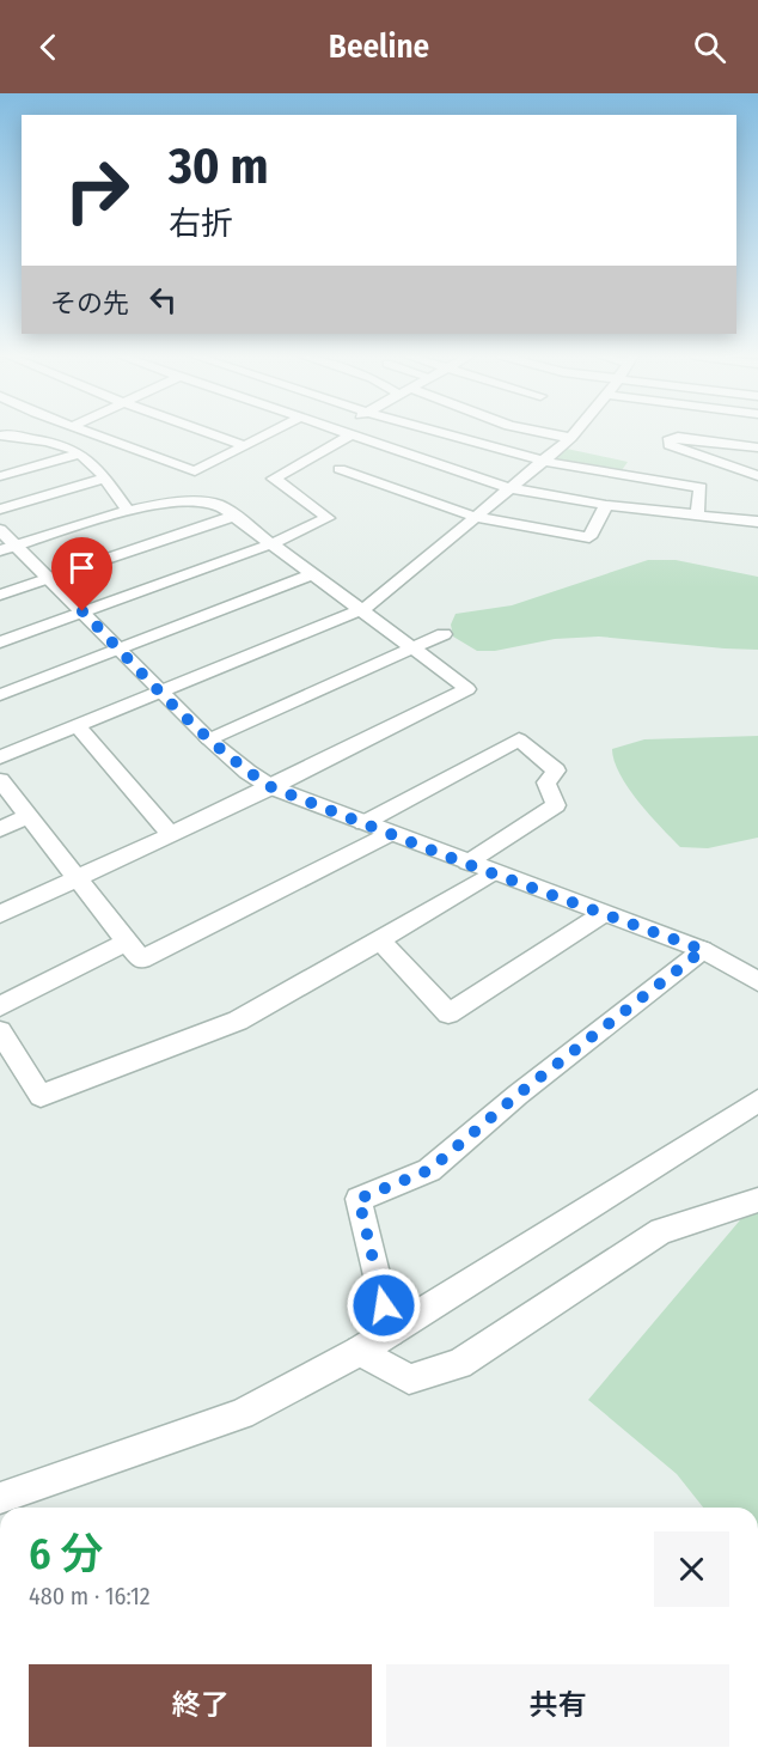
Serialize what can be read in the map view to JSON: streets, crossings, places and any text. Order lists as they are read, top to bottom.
{
  "page": {
    "header": "Beeline",
    "turn": ["30 m", "右折"],
    "then": "その先",
    "heading": ["6 分", "480 m · 16:12"],
    "buttons": ["終了", "共有"]
  }
}
